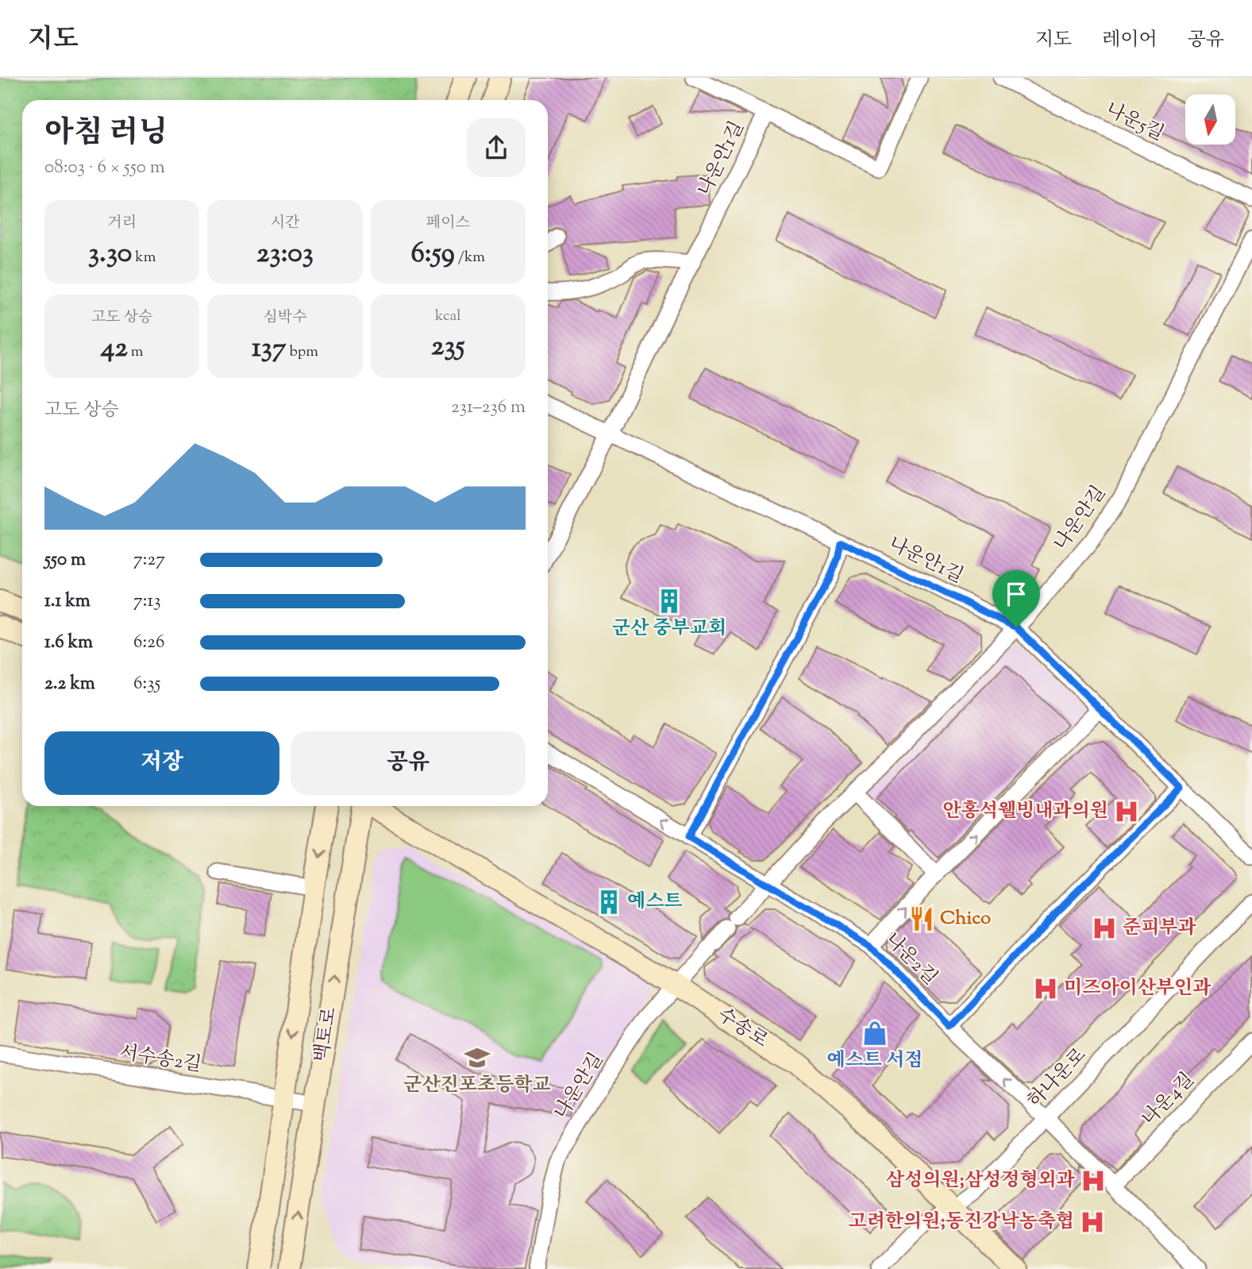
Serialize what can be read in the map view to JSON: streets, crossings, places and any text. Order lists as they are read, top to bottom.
{
  "streets": {
    "street": [
      "나운5길",
      "나운안1길",
      "나운안길",
      "나운2길",
      "수송로",
      "백토로",
      "서수송2길",
      "하나운로",
      "나운4길"
    ]
  },
  "crossings": [
    ["나운안1길", "나운안길"],
    ["나운안길", "나운2길"],
    ["나운안길", "수송로"],
    ["나운2길", "하나운로"],
    ["나운2길", "나운4길"],
    ["수송로", "하나운로"],
    ["백토로", "서수송2길"]
  ],
  "one_way": ["나운2길"],
  "places": {
    "building": ["군산 중부교회", "예스트"],
    "hospital": [
      "안홍석웰빙내과의원",
      "준피부과",
      "미즈아이산부인과",
      "삼성의원;삼성정형외과",
      "고려한의원;동진강낙농축협"
    ],
    "restaurant": ["Chico"],
    "shop": ["예스트 서점"],
    "school or university": ["군산진포초등학교"]
  },
  "north": "bottom",
  "page": {
    "header": "지도",
    "nav": ["지도", "레이어", "공유"],
    "heading": ["아침 러닝", "08:03 · 6 × 550 m"],
    "stats": [
      ["거리", "3.30 km"],
      ["시간", "23:03"],
      ["페이스", "6:59 /km"],
      ["고도 상승", "42 m"],
      ["심박수", "137 bpm"],
      ["kcal", "235"]
    ],
    "chart": ["고도 상승", "231–236 m"],
    "list": [
      {
        "name": "550 m",
        "note": "7:27"
      },
      {
        "name": "1.1 km",
        "note": "7:13"
      },
      {
        "name": "1.6 km",
        "note": "6:26"
      },
      {
        "name": "2.2 km",
        "note": "6:35"
      }
    ],
    "buttons": ["저장", "공유"]
  }
}
